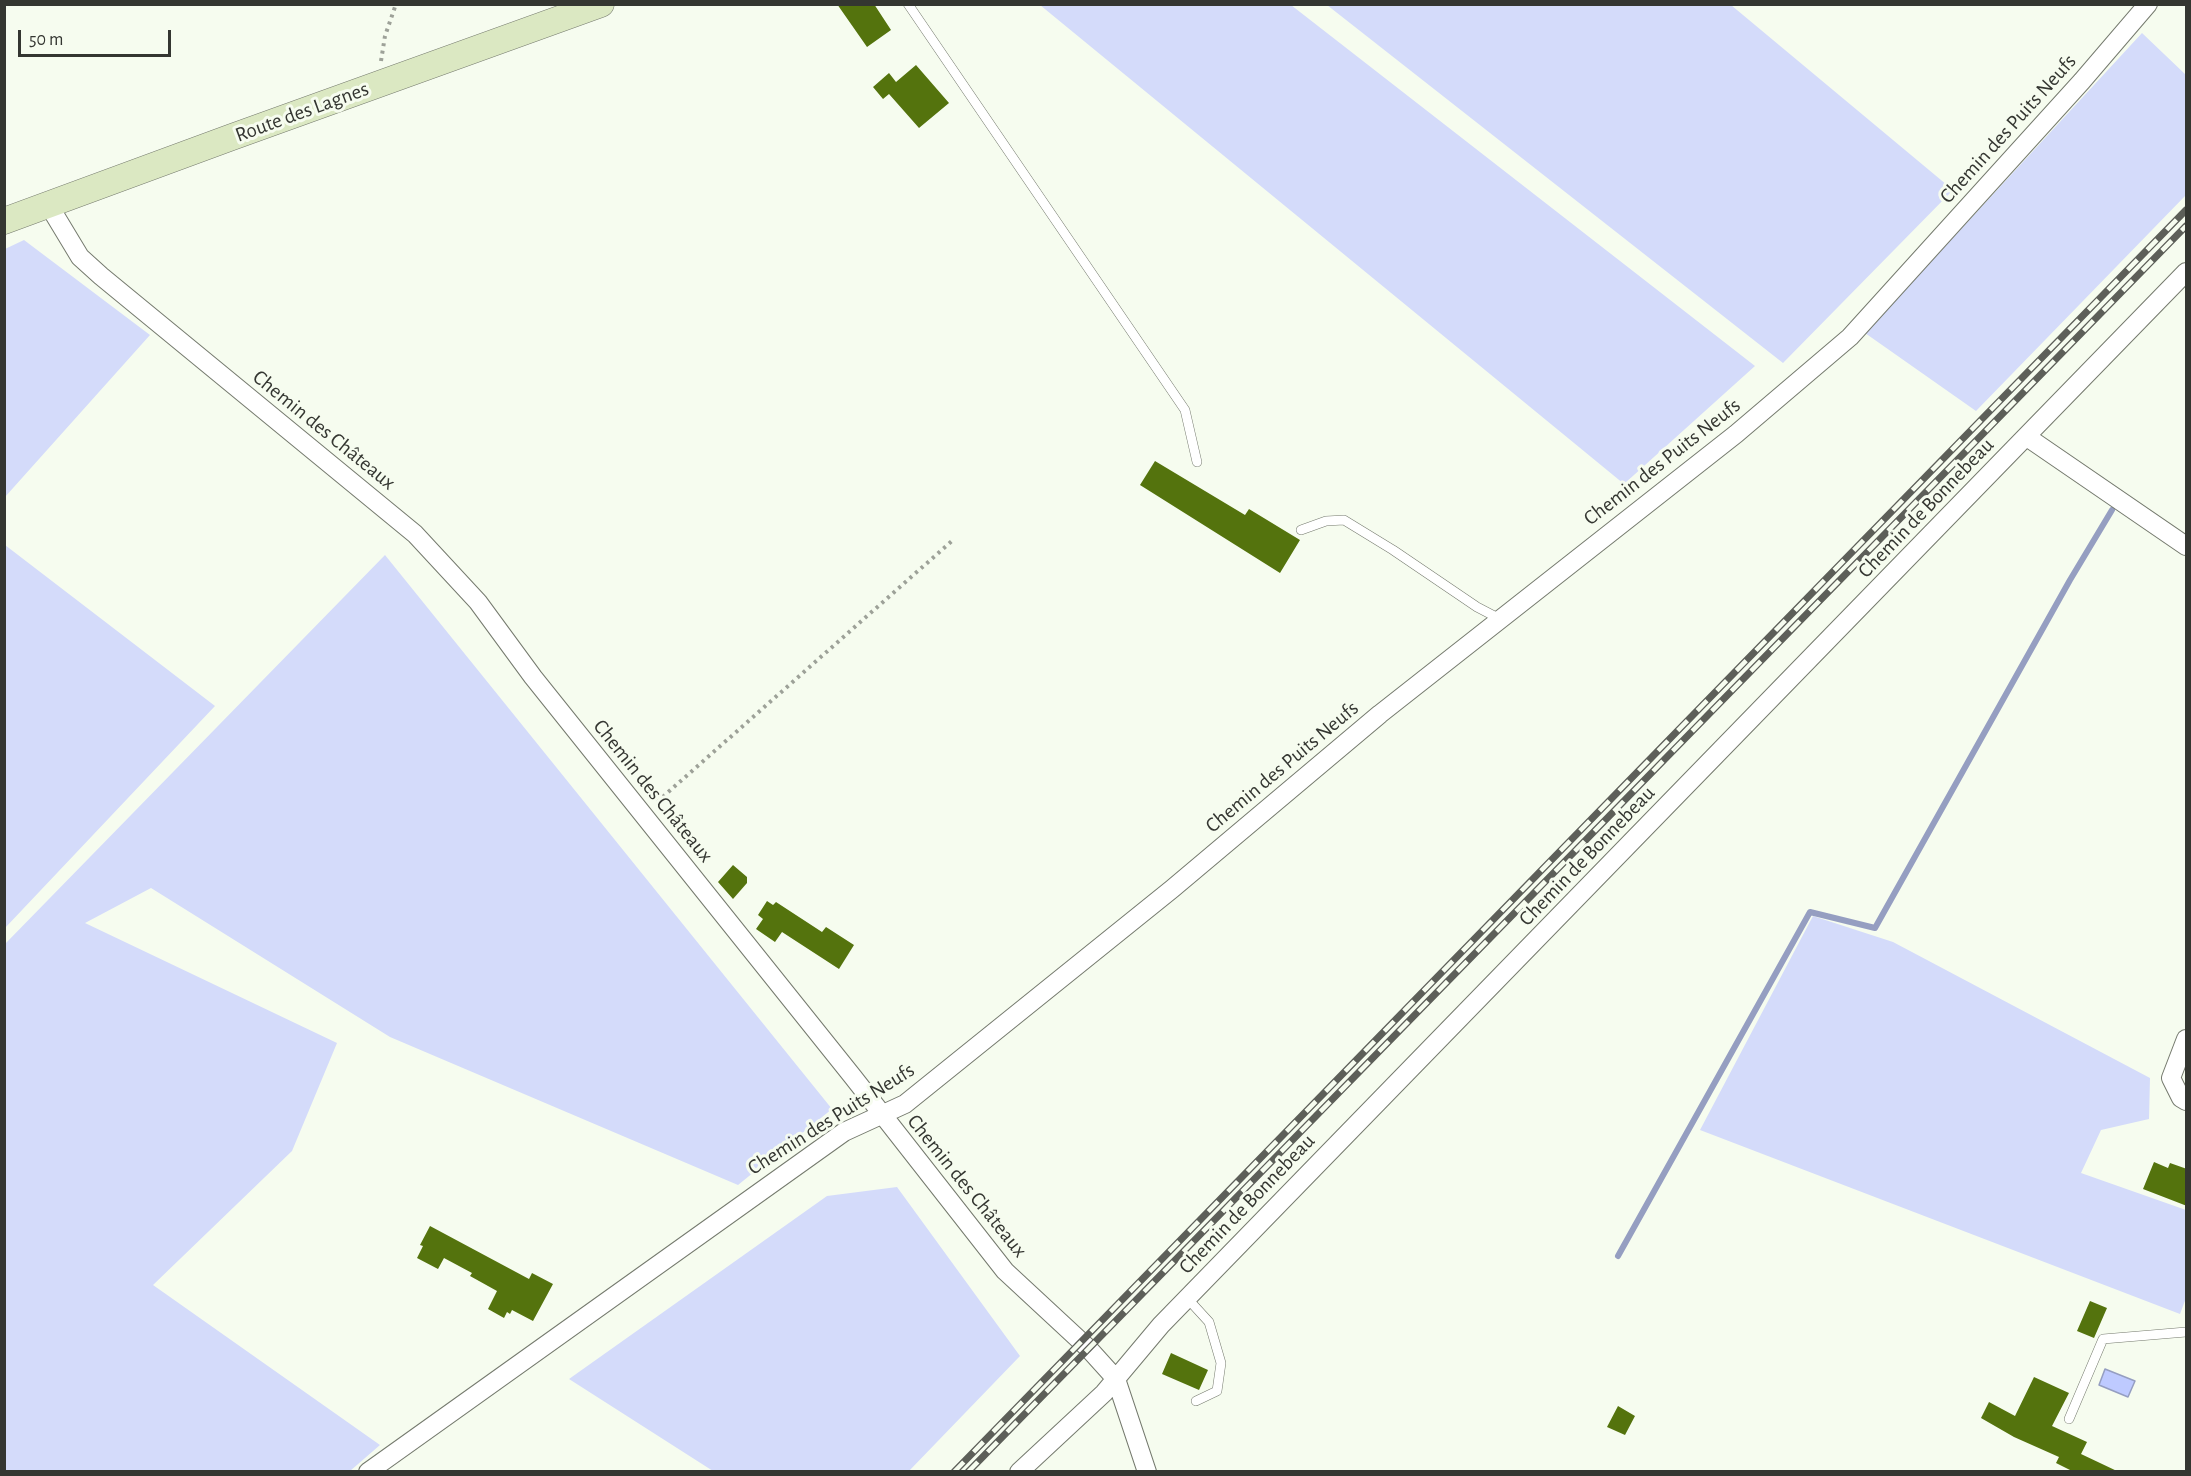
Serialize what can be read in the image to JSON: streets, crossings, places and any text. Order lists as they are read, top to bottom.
{
  "streets": {
    "street": [
      "Route des Lagnes",
      "Chemin des Puits Neufs",
      "Chemin des Châteaux",
      "Chemin de Bonnebeau"
    ]
  },
  "crossings": [
    ["Route des Lagnes", "Chemin des Châteaux"],
    ["Chemin des Puits Neufs", "Chemin des Châteaux"],
    ["Chemin des Châteaux", "Chemin de Bonnebeau"]
  ],
  "scale_bar": "50 m"
}
